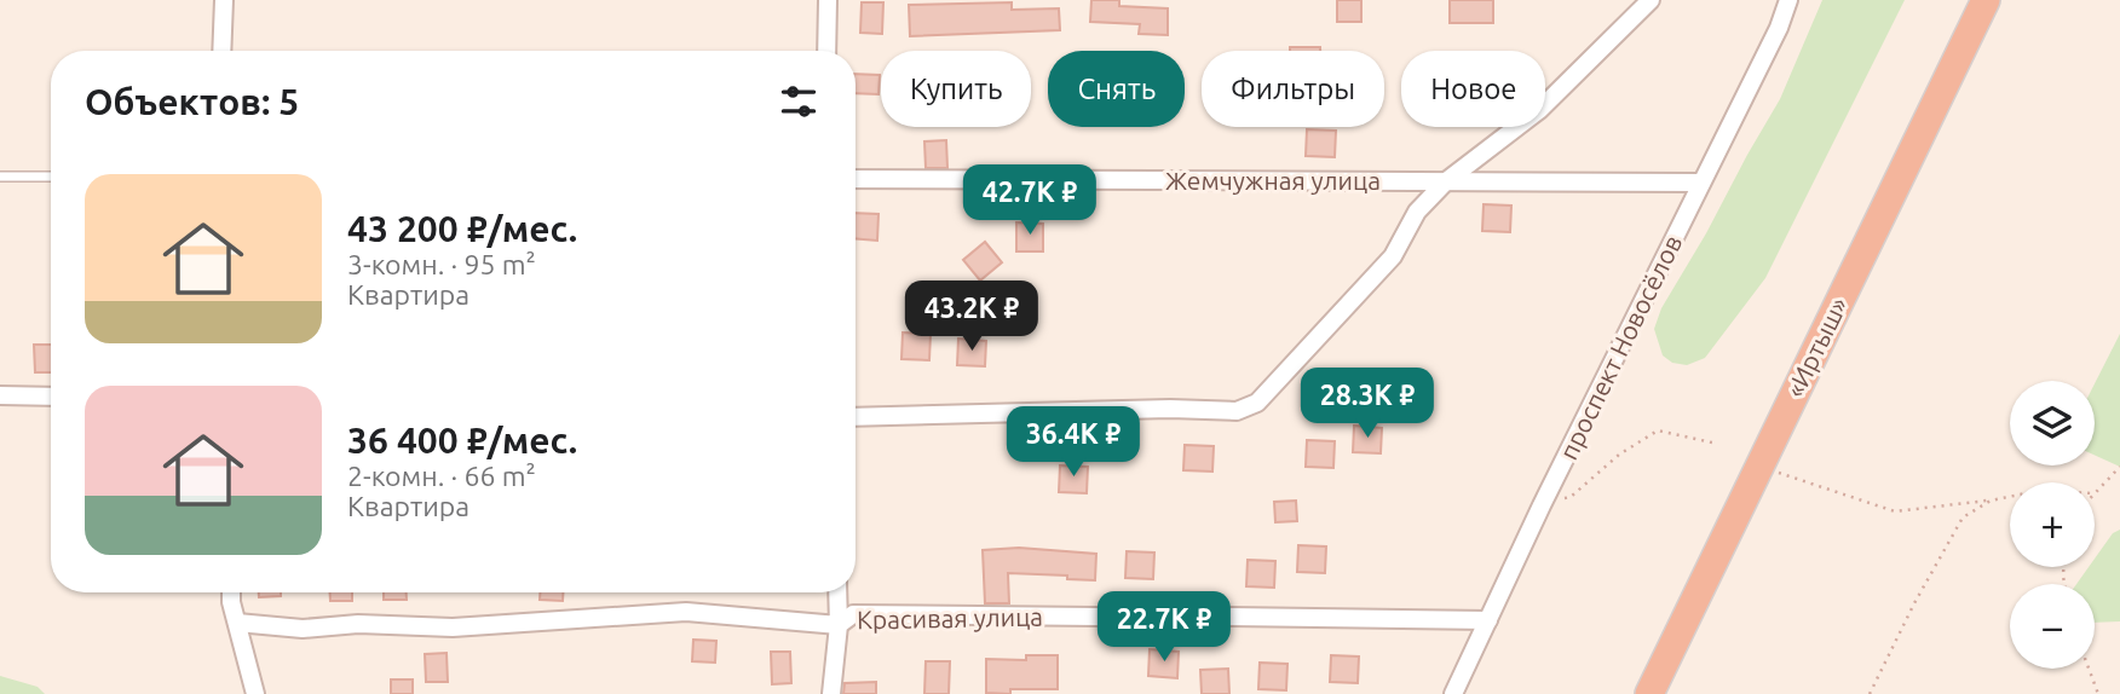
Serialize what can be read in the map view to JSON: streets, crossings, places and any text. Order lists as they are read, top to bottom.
{
  "streets": {
    "highway": ["«Иртыш»"],
    "street": ["Жемчужная улица", "проспект Новосёлов", "Красивая улица"]
  },
  "crossings": [
    ["Жемчужная улица", "проспект Новосёлов"],
    ["проспект Новосёлов", "Красивая улица"]
  ],
  "page": {
    "chip": [
      "Купить",
      "Снять",
      "Фильтры",
      "Новое"
    ],
    "heading": "Объектов: 5",
    "list": [
      {
        "name": "43 200 ₽/мес.",
        "note": "3-комн. · 95 m² · Квартира"
      },
      {
        "name": "36 400 ₽/мес.",
        "note": "2-комн. · 66 m² · Квартира"
      }
    ],
    "price": [
      "42.7K ₽",
      "43.2K ₽",
      "28.3K ₽",
      "36.4K ₽",
      "22.7K ₽"
    ],
    "map_buttons": ["+", "−"]
  }
}
